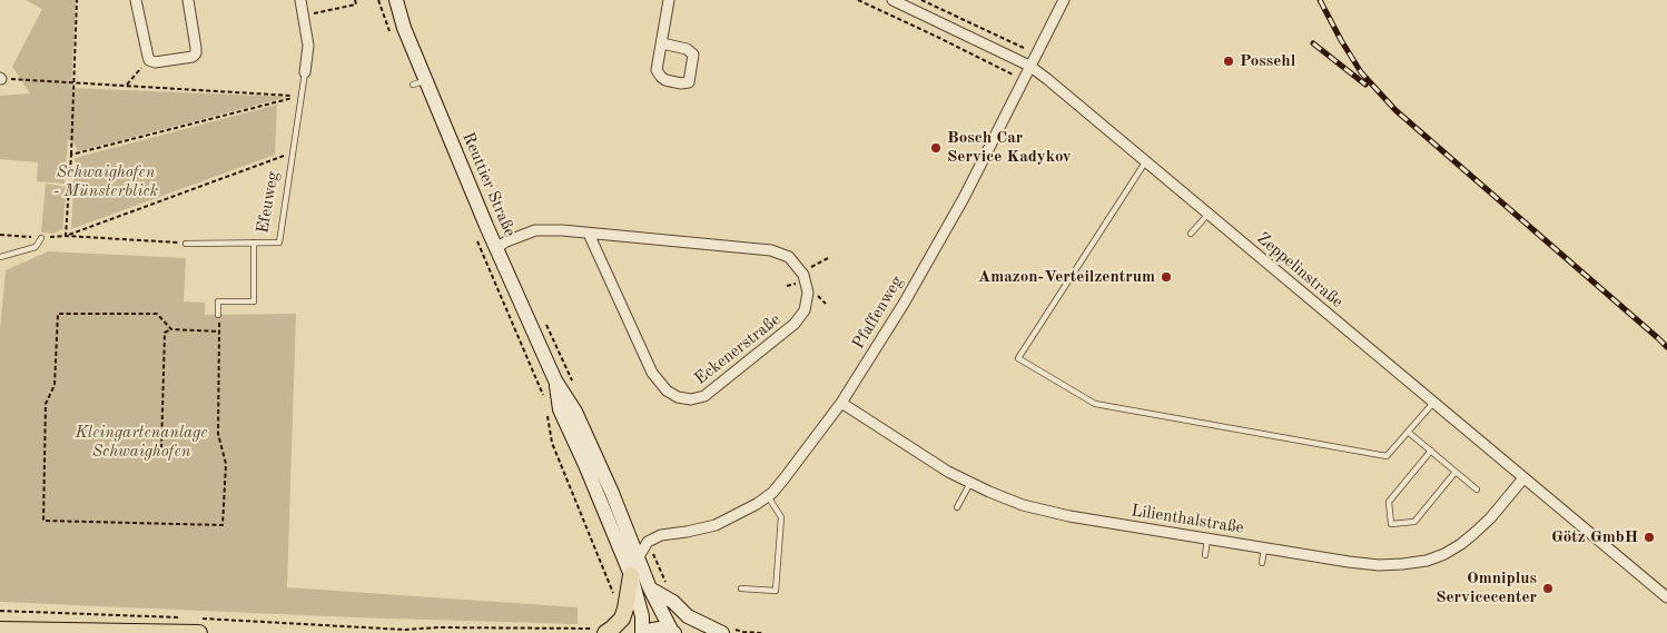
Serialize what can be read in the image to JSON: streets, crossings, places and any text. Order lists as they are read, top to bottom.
{
  "streets": {
    "main road": ["Reuttier Straße"],
    "street": [
      "Efeuweg",
      "Zeppelinstraße",
      "Pfaffenweg",
      "Eckenerstraße",
      "Lilienthalstraße"
    ]
  },
  "crossings": [
    ["Zeppelinstraße", "Pfaffenweg"],
    ["Zeppelinstraße", "Lilienthalstraße"],
    ["Pfaffenweg", "Lilienthalstraße"]
  ],
  "parks": ["Schwaighofen - Münsterblick", "Kleingartenanlage Schwaighofen"],
  "places": [
    "Possehl",
    "Bosch Car Service Kadykov",
    "Amazon-Verteilzentrum",
    "Götz GmbH",
    "Omniplus Servicecenter"
  ]
}
